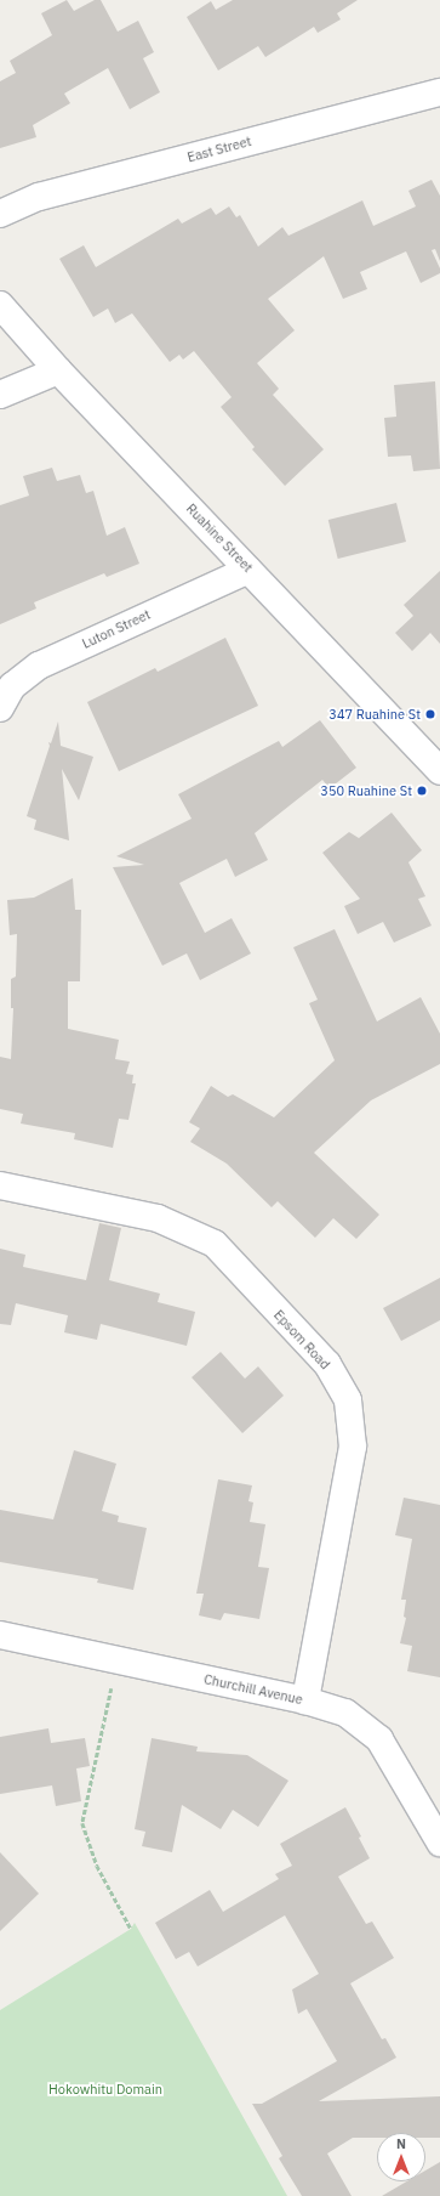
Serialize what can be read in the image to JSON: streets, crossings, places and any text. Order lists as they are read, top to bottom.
{
  "streets": {
    "street": [
      "East Street",
      "Ruahine Street",
      "Luton Street",
      "Epsom Road",
      "Churchill Avenue"
    ]
  },
  "crossings": [
    ["Ruahine Street", "Luton Street"],
    ["Epsom Road", "Churchill Avenue"]
  ],
  "parks": ["Hokowhitu Domain"],
  "places": ["347 Ruahine St", "350 Ruahine St"],
  "north": "top"
}
